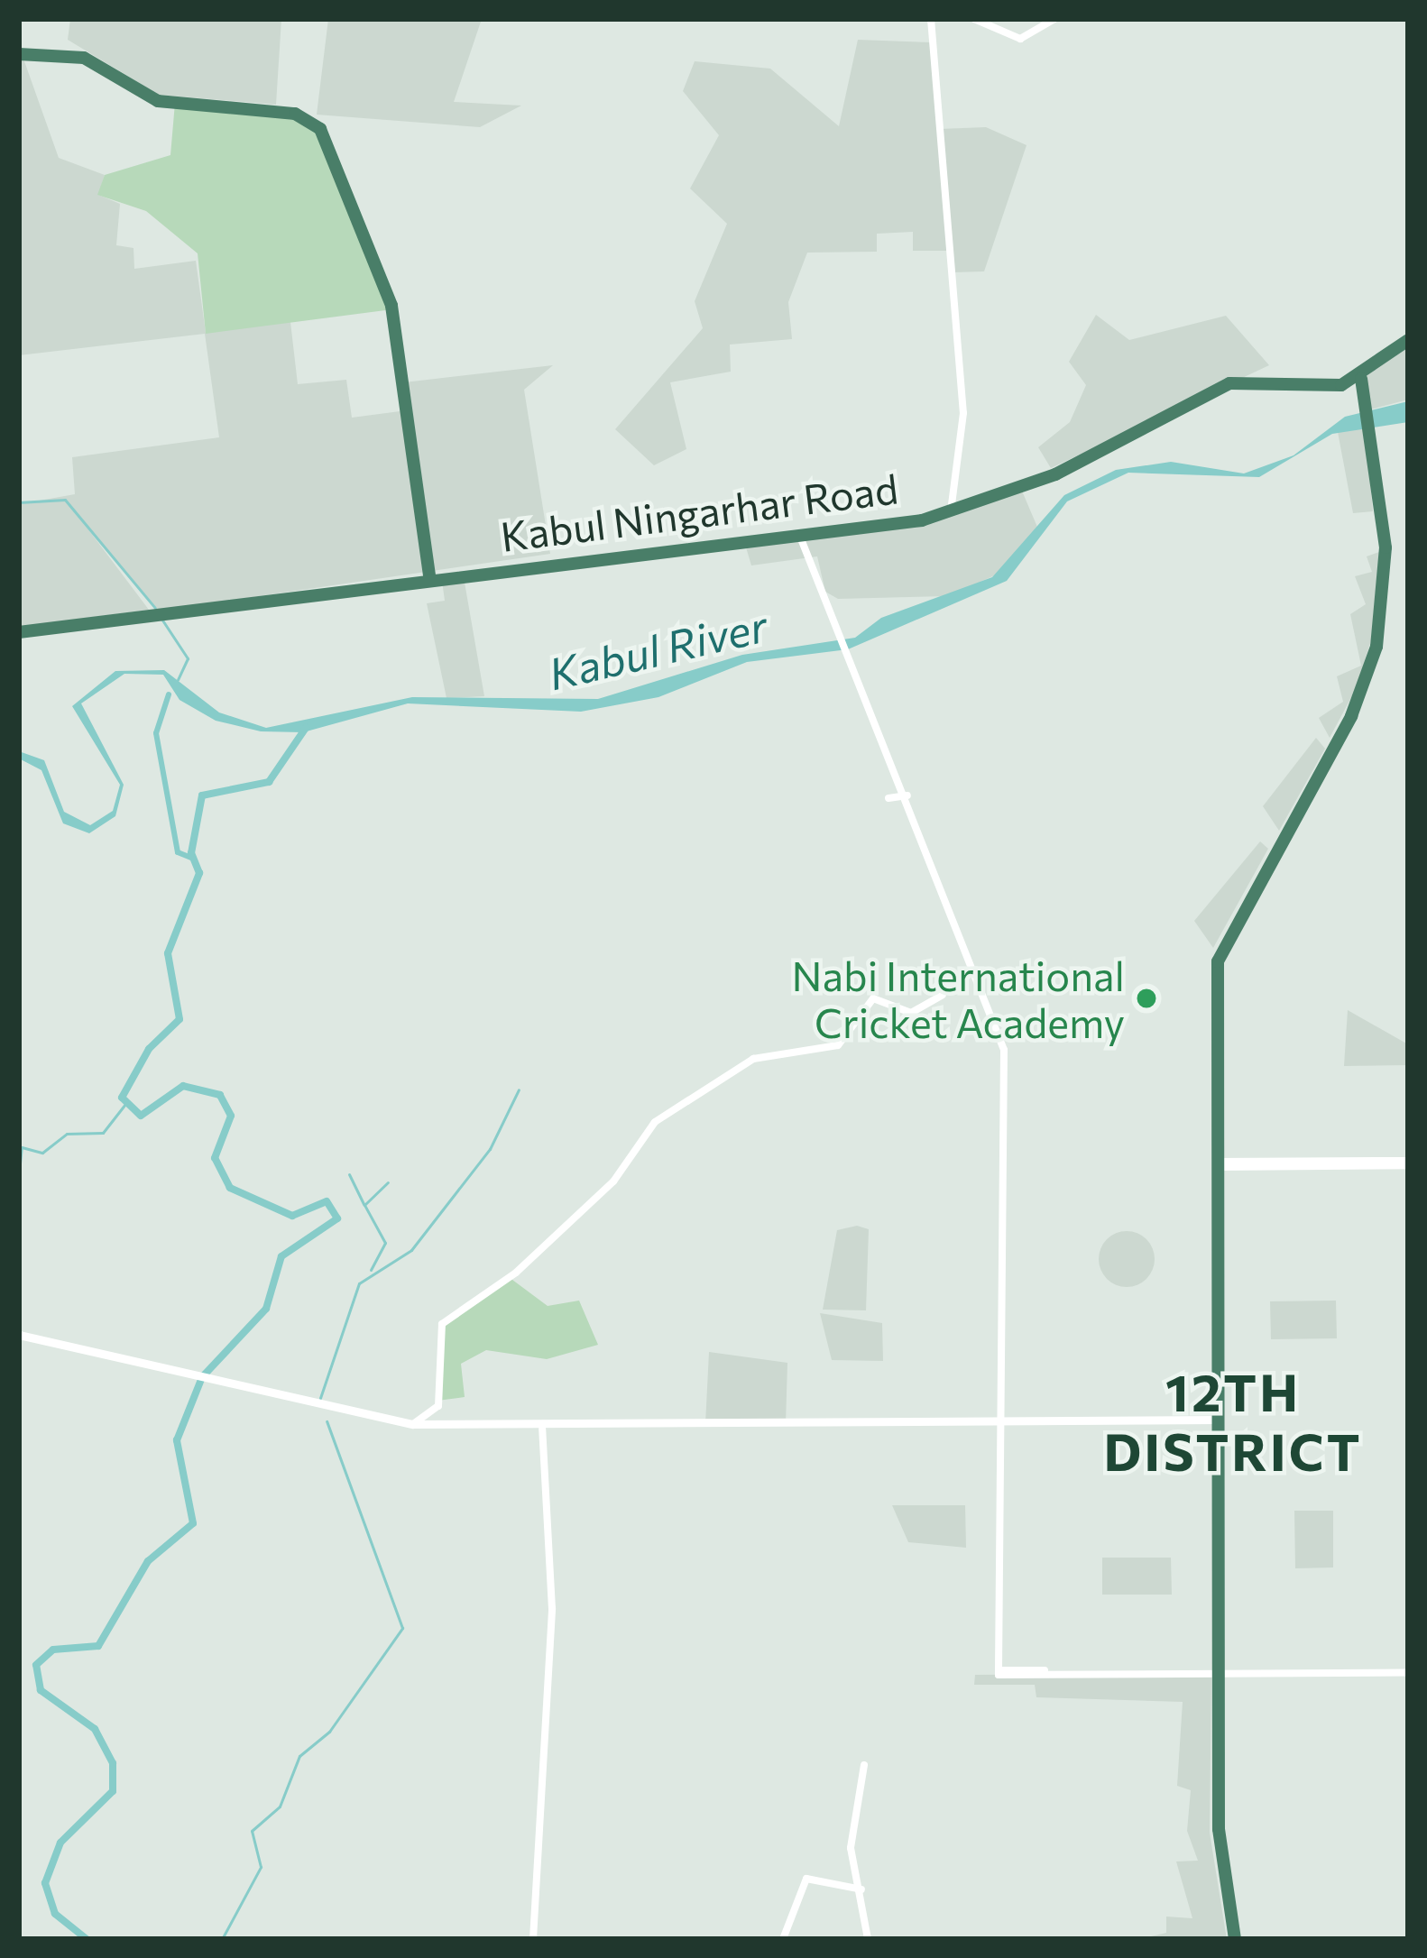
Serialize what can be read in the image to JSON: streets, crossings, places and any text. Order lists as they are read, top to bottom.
{
  "streets": {
    "highway": ["Kabul Ningarhar Road"]
  },
  "districts": ["12TH DISTRICT"],
  "water": ["Kabul River"],
  "places": ["Nabi International Cricket Academy"]
}
